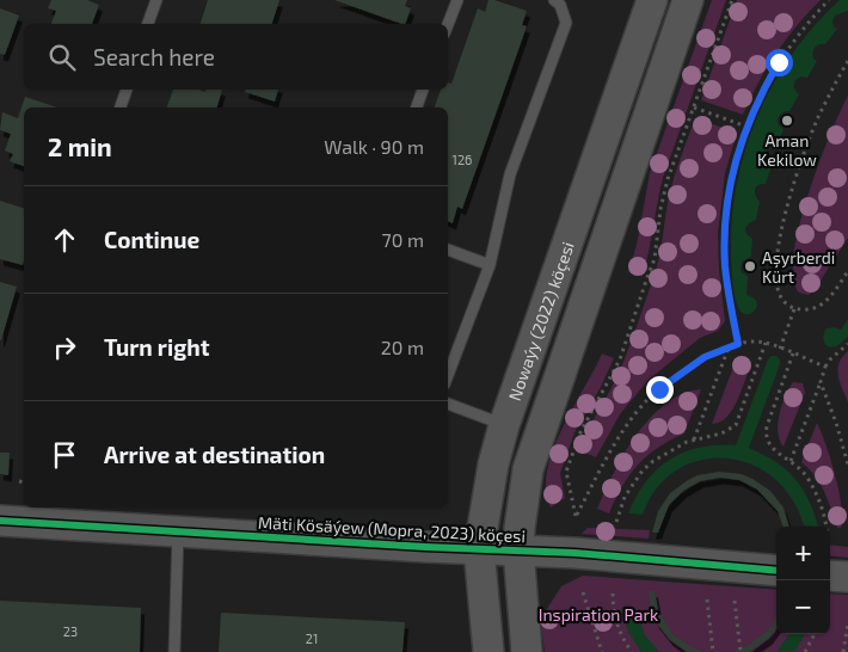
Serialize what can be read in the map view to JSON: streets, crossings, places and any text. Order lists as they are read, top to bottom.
{
  "streets": {
    "main road": ["Nowaýy (2022) köçesi", "Mäti Kösäýew (Mopra, 2023) köçesi"]
  },
  "crossings": [
    ["Nowaýy (2022) köçesi", "Mäti Kösäýew (Mopra, 2023) köçesi"]
  ],
  "parks": ["Inspiration Park"],
  "places": ["Aman Kekilow", "Aşyrberdi Kürt"],
  "house_numbers": ["126", "23", "21"],
  "page": {
    "search": "Search here",
    "heading": ["2 min", "Walk · 90 m"],
    "list": [
      ["Continue", "70 m"],
      ["Turn right", "20 m"],
      "Arrive at destination"
    ],
    "map_buttons": ["+", "−"]
  }
}
